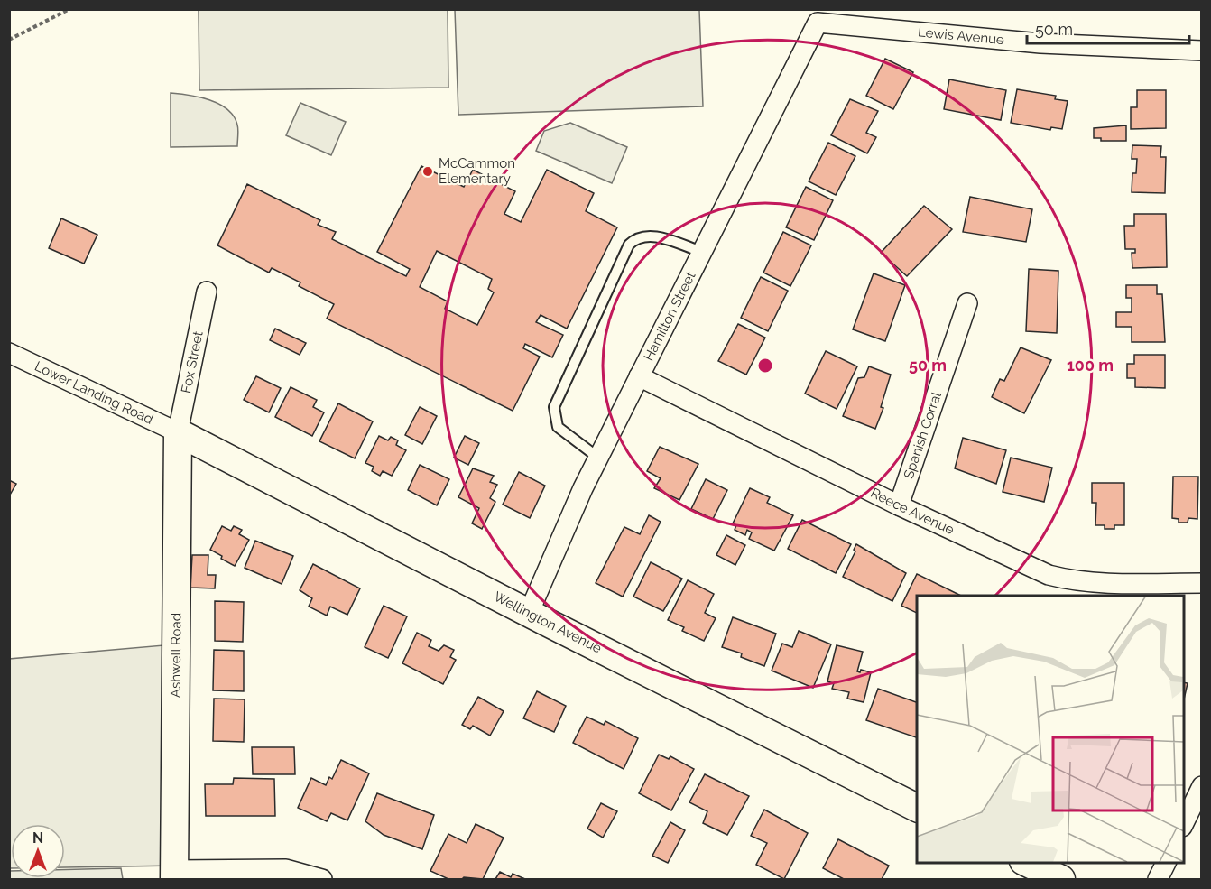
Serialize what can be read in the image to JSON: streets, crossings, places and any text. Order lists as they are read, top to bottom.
{
  "streets": {
    "street": [
      "Lewis Avenue",
      "Hamilton Street",
      "Fox Street",
      "Lower Landing Road",
      "Spanish Corral",
      "Reece Avenue",
      "Wellington Avenue",
      "Ashwell Road"
    ]
  },
  "crossings": [
    ["Lewis Avenue", "Hamilton Street"],
    ["Hamilton Street", "Reece Avenue"],
    ["Hamilton Street", "Wellington Avenue"],
    ["Fox Street", "Lower Landing Road"],
    ["Fox Street", "Wellington Avenue"],
    ["Fox Street", "Ashwell Road"],
    ["Lower Landing Road", "Wellington Avenue"],
    ["Lower Landing Road", "Ashwell Road"],
    ["Spanish Corral", "Reece Avenue"],
    ["Wellington Avenue", "Ashwell Road"]
  ],
  "places": ["McCammon Elementary"],
  "scale_bar": "50 m",
  "north": "top",
  "rings": ["50 m", "100 m"]
}
